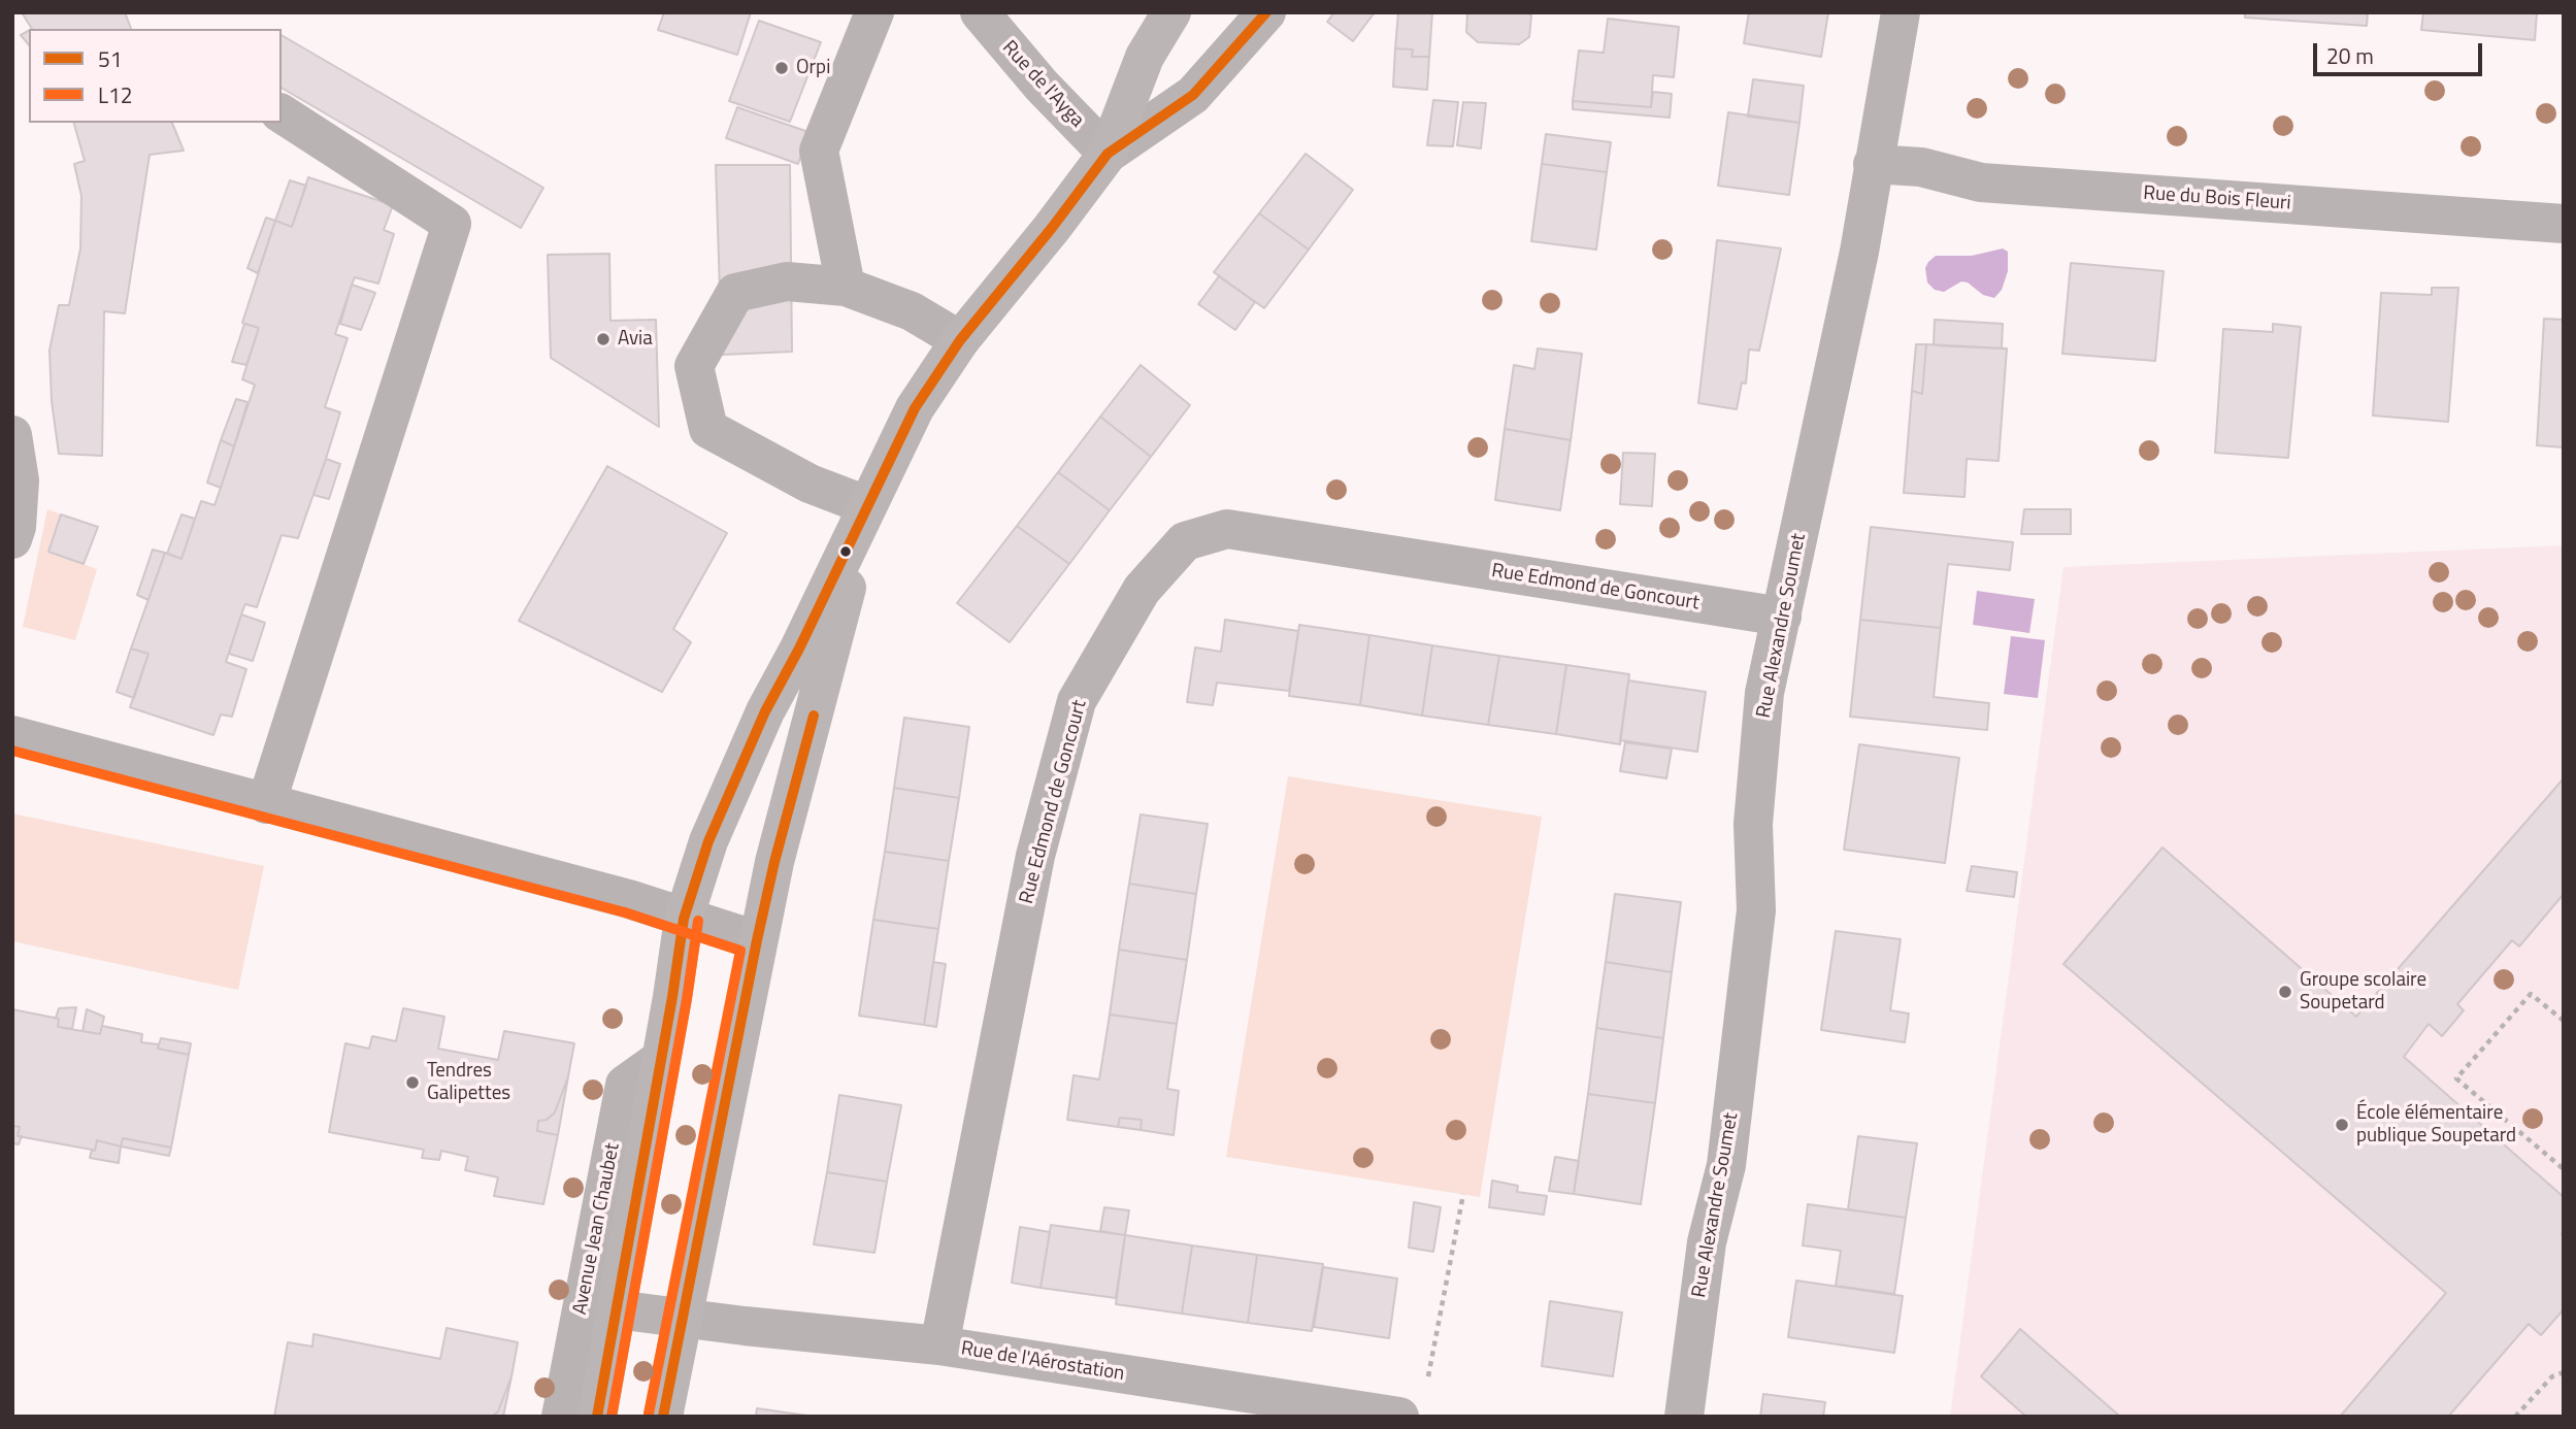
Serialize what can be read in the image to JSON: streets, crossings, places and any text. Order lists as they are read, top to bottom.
{
  "streets": {
    "main road": ["Avenue Jean Chaubet"],
    "street": [
      "Rue de l'Ayga",
      "Rue du Bois Fleuri",
      "Rue Edmond de Goncourt",
      "Rue Alexandre Soumet",
      "Rue de l'Aérostation"
    ]
  },
  "crossings": [
    ["Rue de l'Ayga", "Avenue Jean Chaubet"],
    ["Rue du Bois Fleuri", "Rue Alexandre Soumet"],
    ["Rue Edmond de Goncourt", "Rue Alexandre Soumet"],
    ["Rue Edmond de Goncourt", "Rue de l'Aérostation"],
    ["Avenue Jean Chaubet", "Rue de l'Aérostation"]
  ],
  "places": [
    "Orpi",
    "Avia",
    "Groupe scolaire Soupetard",
    "Tendres Galipettes",
    "École élémentaire publique Soupetard"
  ],
  "lines": ["transit line 51", "transit line L12"],
  "legend": ["51", "L12"],
  "scale_bar": "20 m"
}
